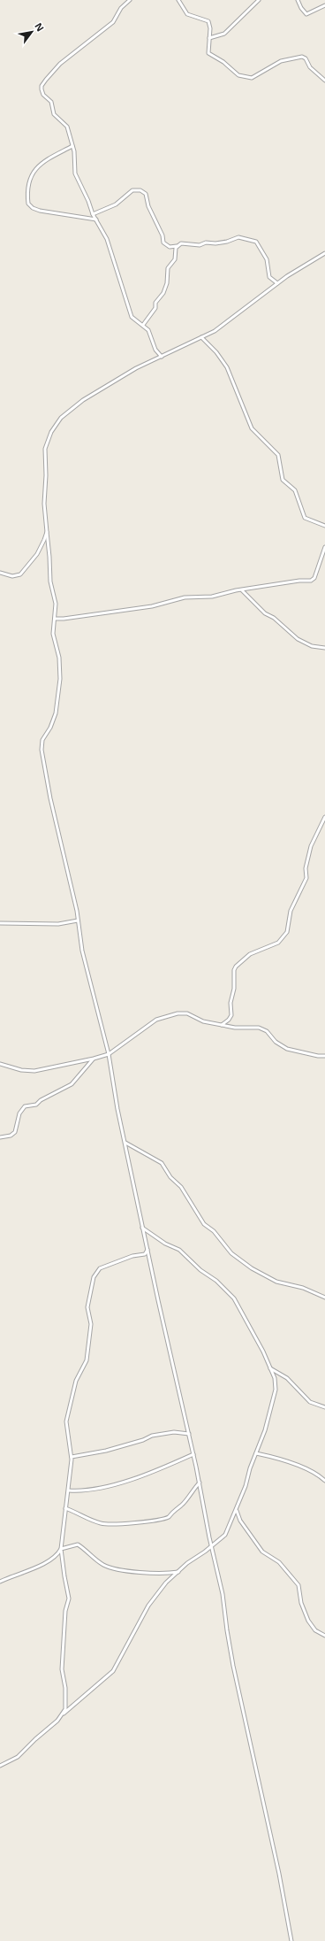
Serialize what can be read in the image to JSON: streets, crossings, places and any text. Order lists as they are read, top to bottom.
{
  "north": "top right"
}
